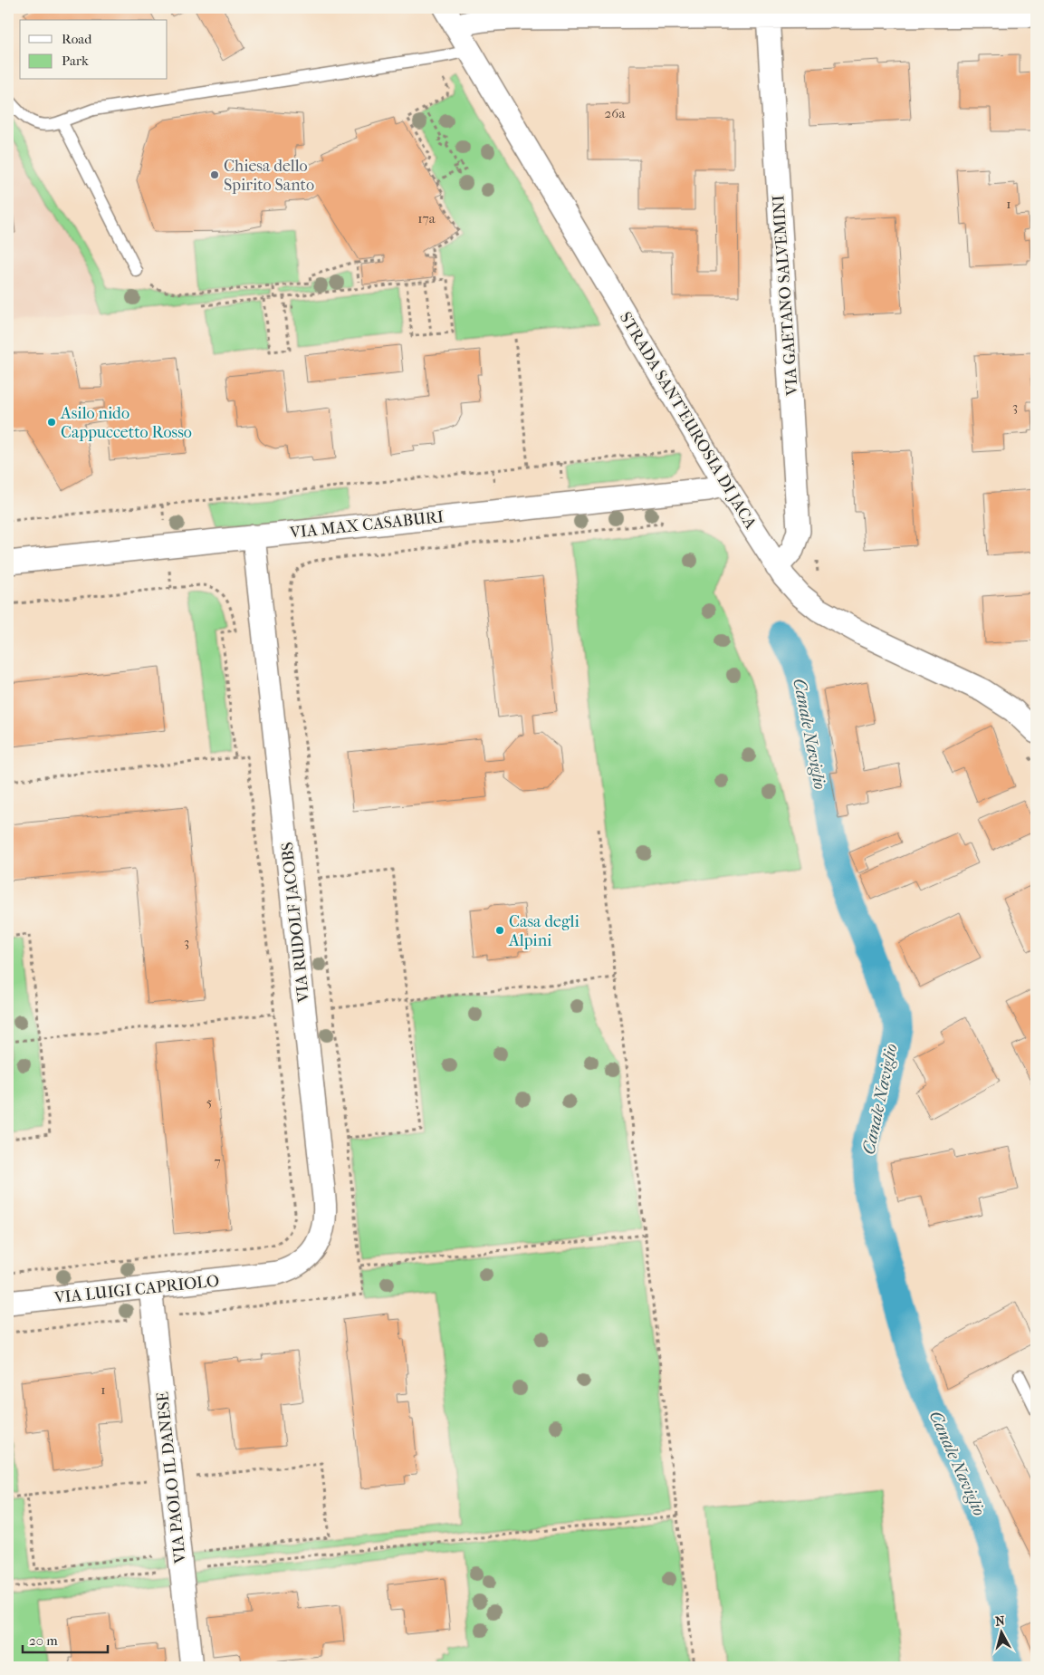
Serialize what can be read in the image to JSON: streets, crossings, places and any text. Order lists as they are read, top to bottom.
{
  "streets": {
    "street": [
      "VIA GAETANO SALVEMINI",
      "STRADA SANT'EUROSIA DI JACA",
      "VIA MAX CASABURI",
      "VIA RUDOLF JACOBS",
      "VIA LUIGI CAPRIOLO",
      "VIA PAOLO IL DANESE"
    ]
  },
  "crossings": [
    ["VIA GAETANO SALVEMINI", "STRADA SANT'EUROSIA DI JACA"],
    ["STRADA SANT'EUROSIA DI JACA", "VIA MAX CASABURI"],
    ["VIA MAX CASABURI", "VIA RUDOLF JACOBS"],
    ["VIA RUDOLF JACOBS", "VIA LUIGI CAPRIOLO"],
    ["VIA LUIGI CAPRIOLO", "VIA PAOLO IL DANESE"]
  ],
  "water": ["Canale Naviglio"],
  "places": ["Chiesa dello Spirito Santo", "Asilo nido Cappuccetto Rosso", "Casa degli Alpini"],
  "house_numbers": [
    "26a",
    "1",
    "17a",
    "3",
    "3",
    "5",
    "7",
    "1"
  ],
  "legend": ["Road", "Park"],
  "scale_bar": "20 m",
  "north": "top"
}
